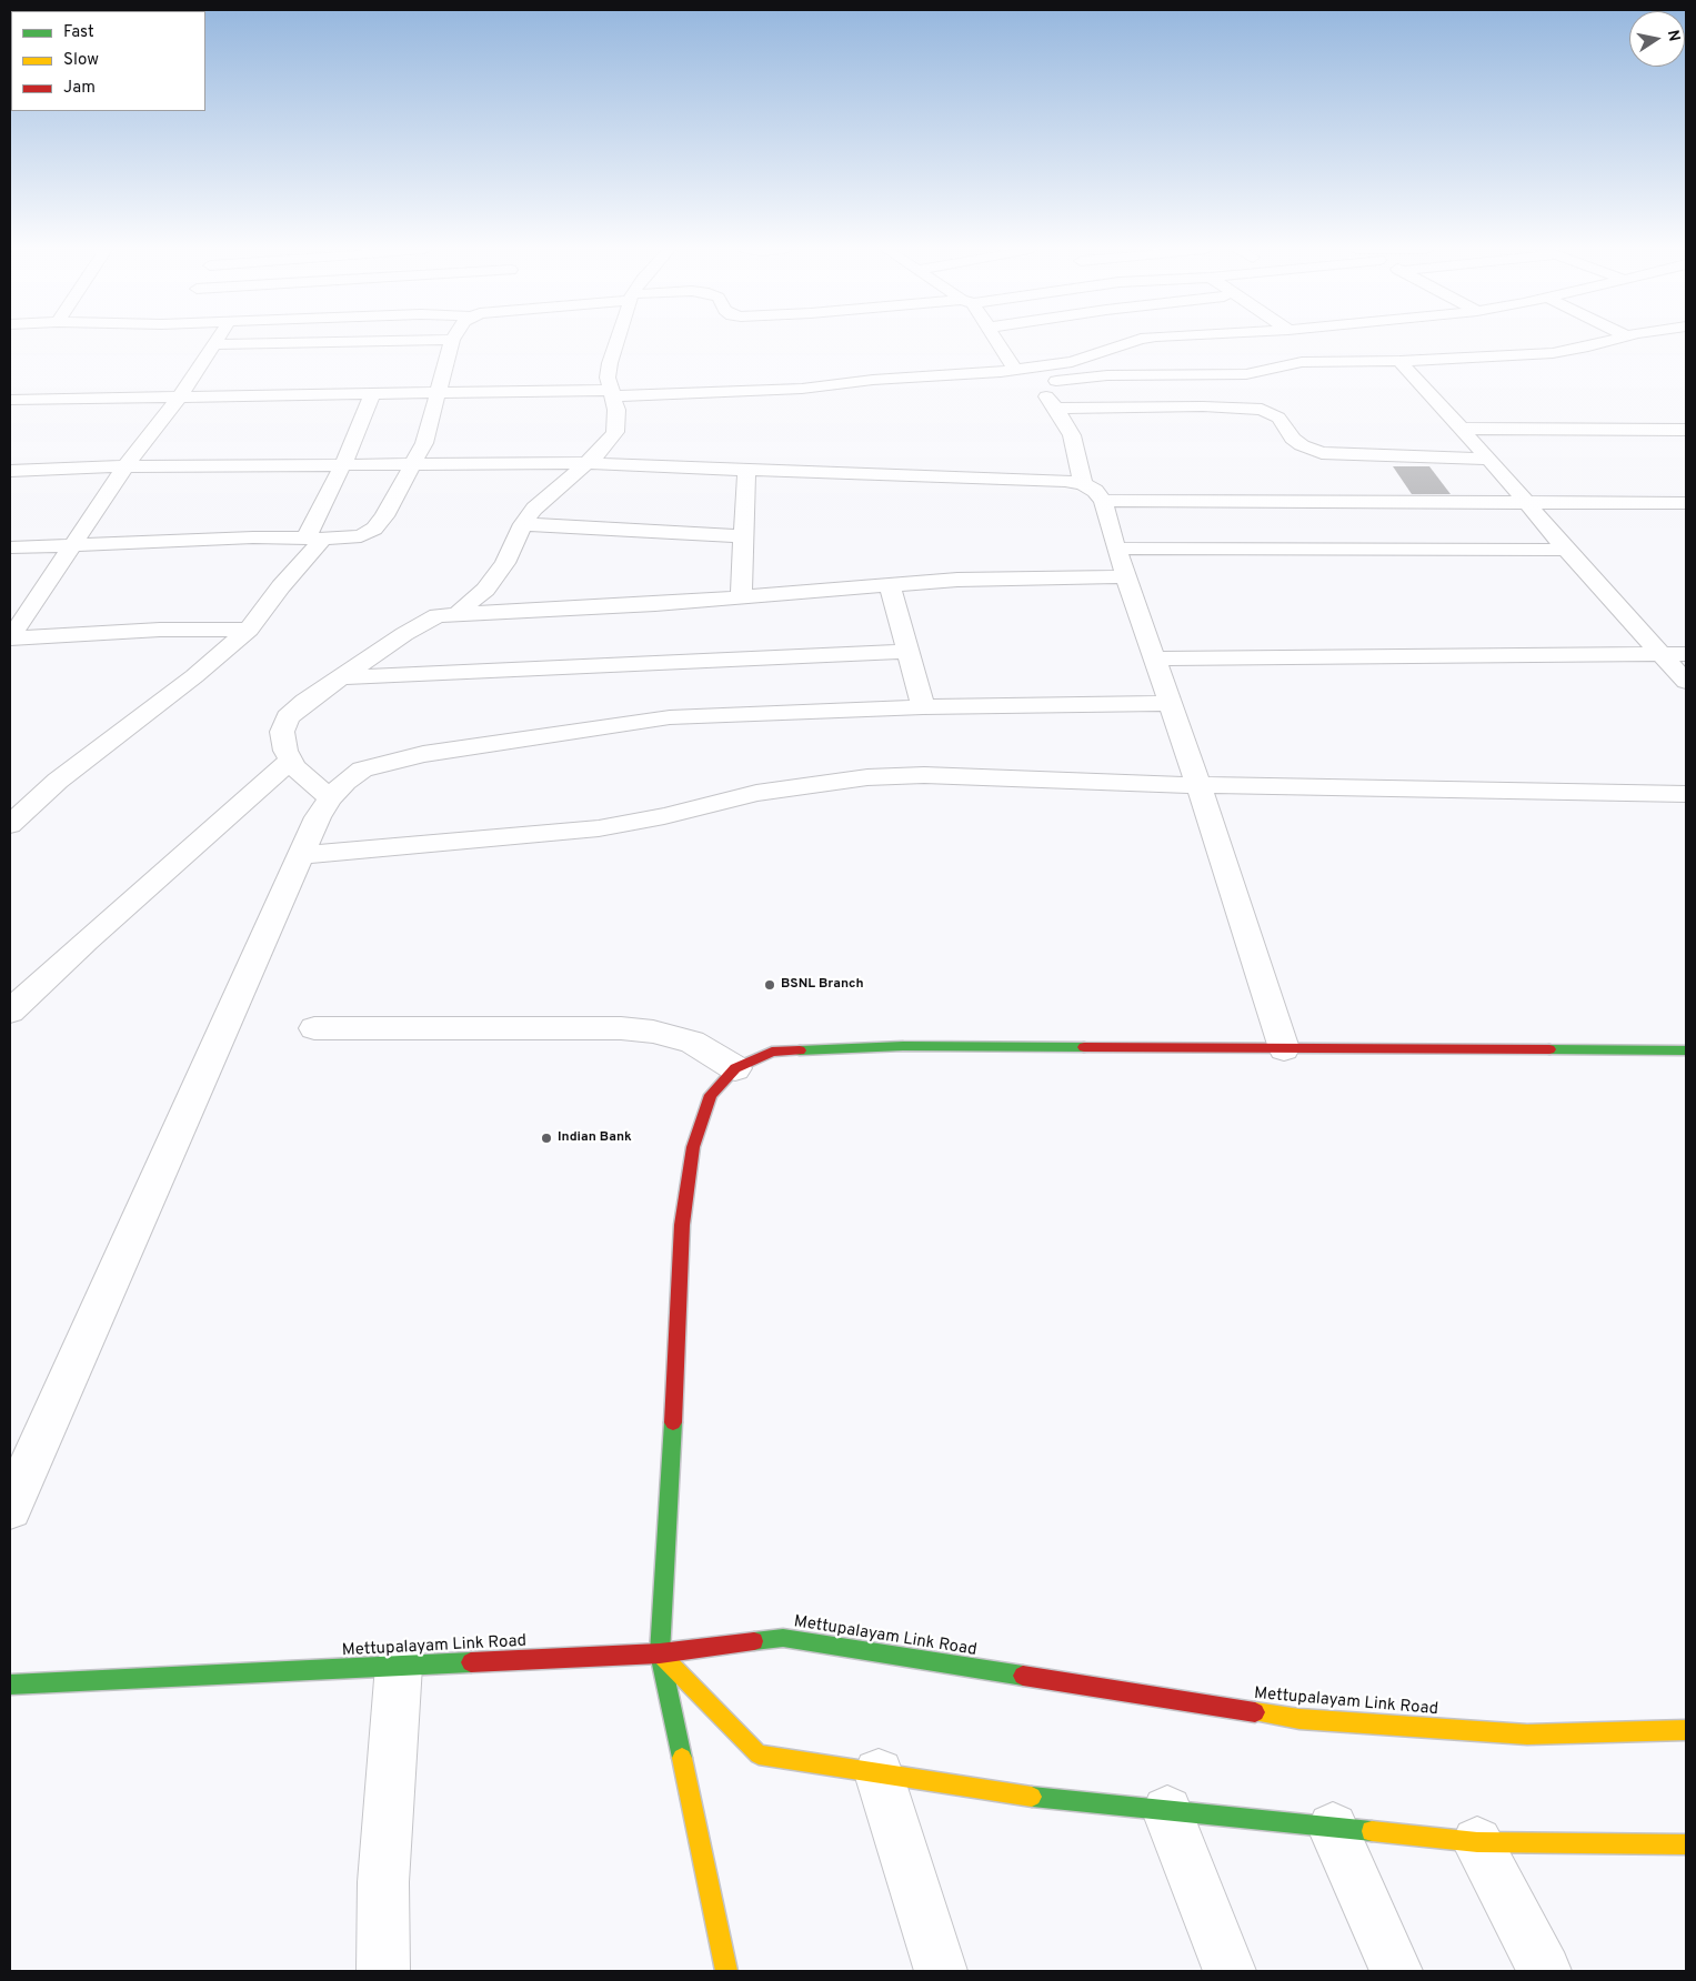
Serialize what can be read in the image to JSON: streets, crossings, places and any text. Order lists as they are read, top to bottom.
{
  "streets": {
    "street": ["Mettupalayam Link Road"]
  },
  "places": ["BSNL Branch", "Indian Bank"],
  "legend": ["Fast", "Slow", "Jam"],
  "north": "right"
}
